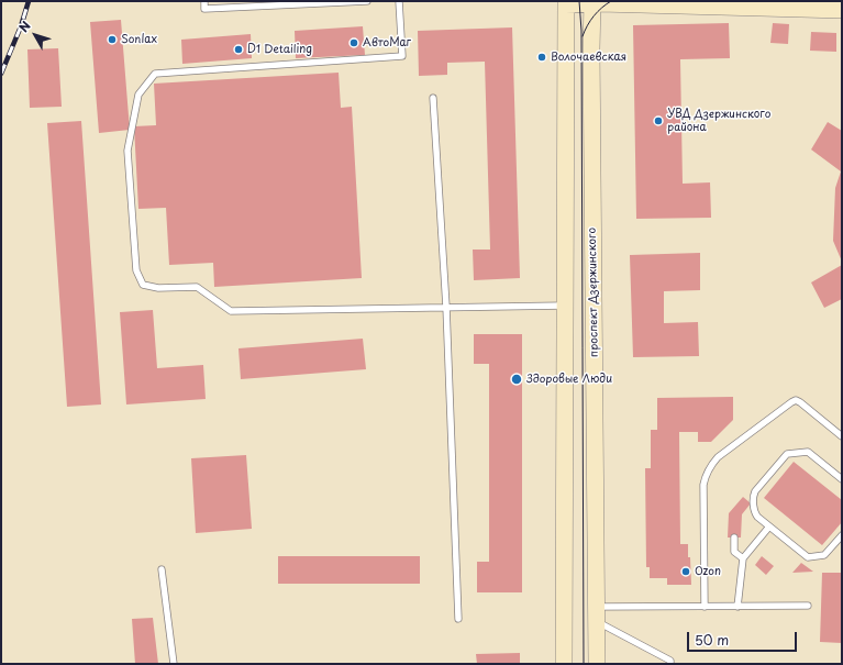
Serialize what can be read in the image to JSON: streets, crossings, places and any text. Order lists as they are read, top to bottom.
{
  "streets": {
    "main road": ["проспект Дзержинского"]
  },
  "places": [
    "Sonlax",
    "АвтоМаг",
    "D1 Detailing",
    "Волочаевская",
    "УВД Дзержинского района",
    "Здоровые Люди",
    "Ozon"
  ],
  "scale_bar": "50 m",
  "north": "top left"
}
